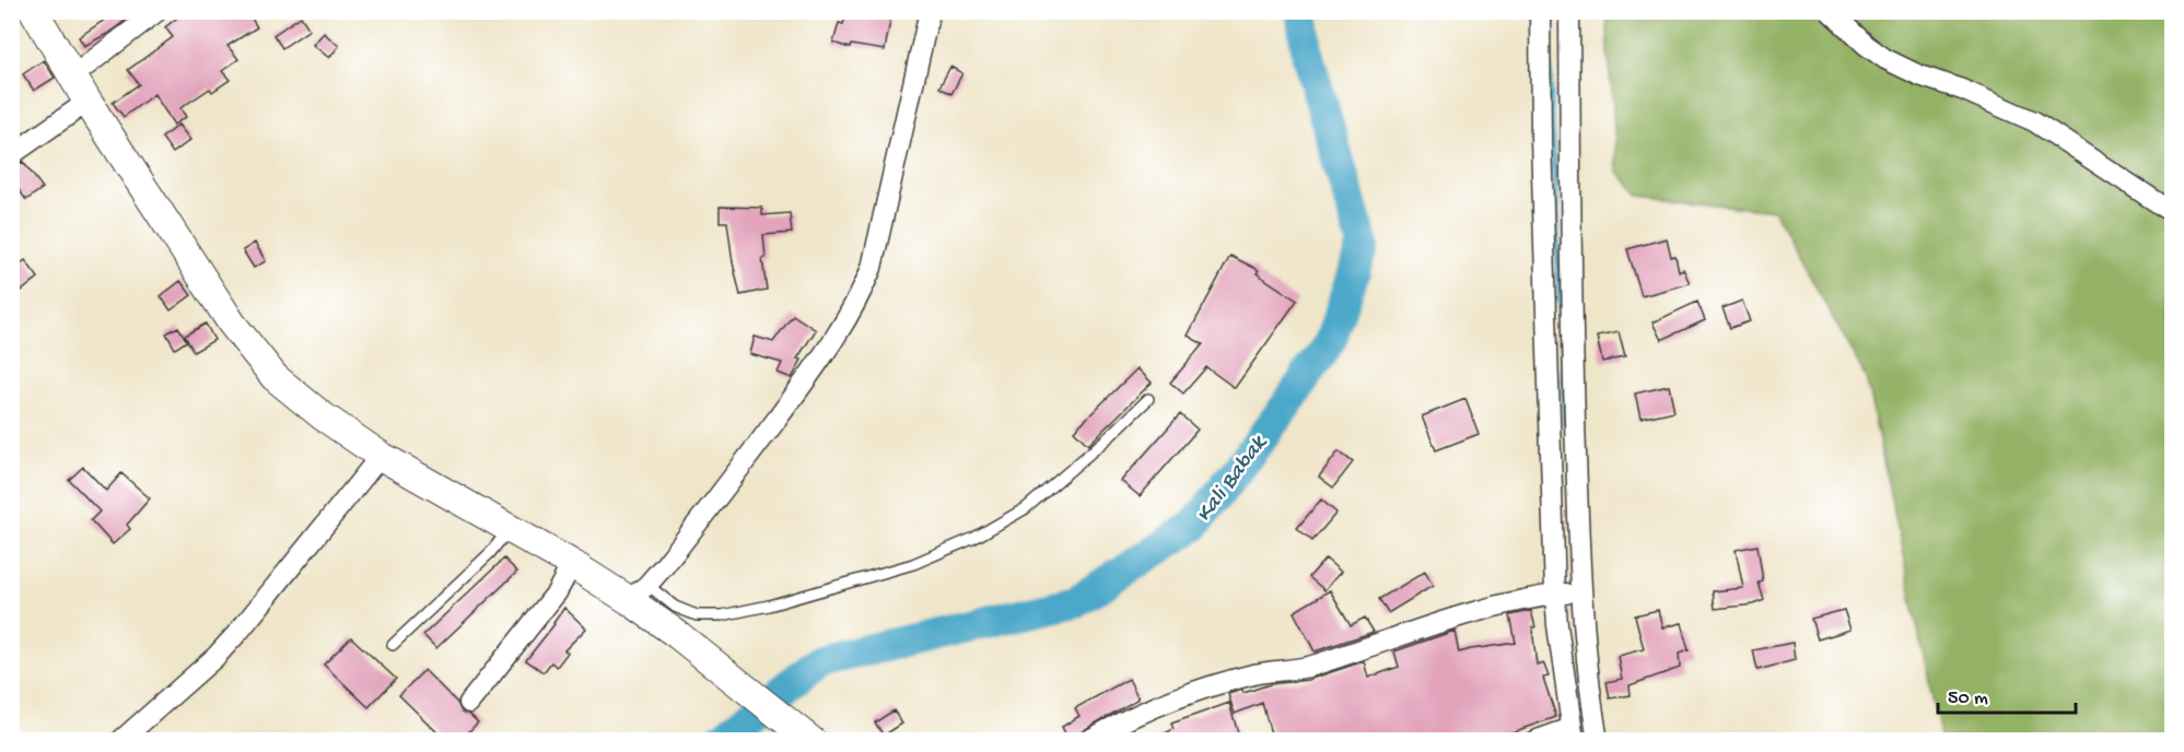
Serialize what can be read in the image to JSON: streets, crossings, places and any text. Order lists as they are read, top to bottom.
{
  "water": ["Kali Babak"],
  "scale_bar": "50 m"
}
